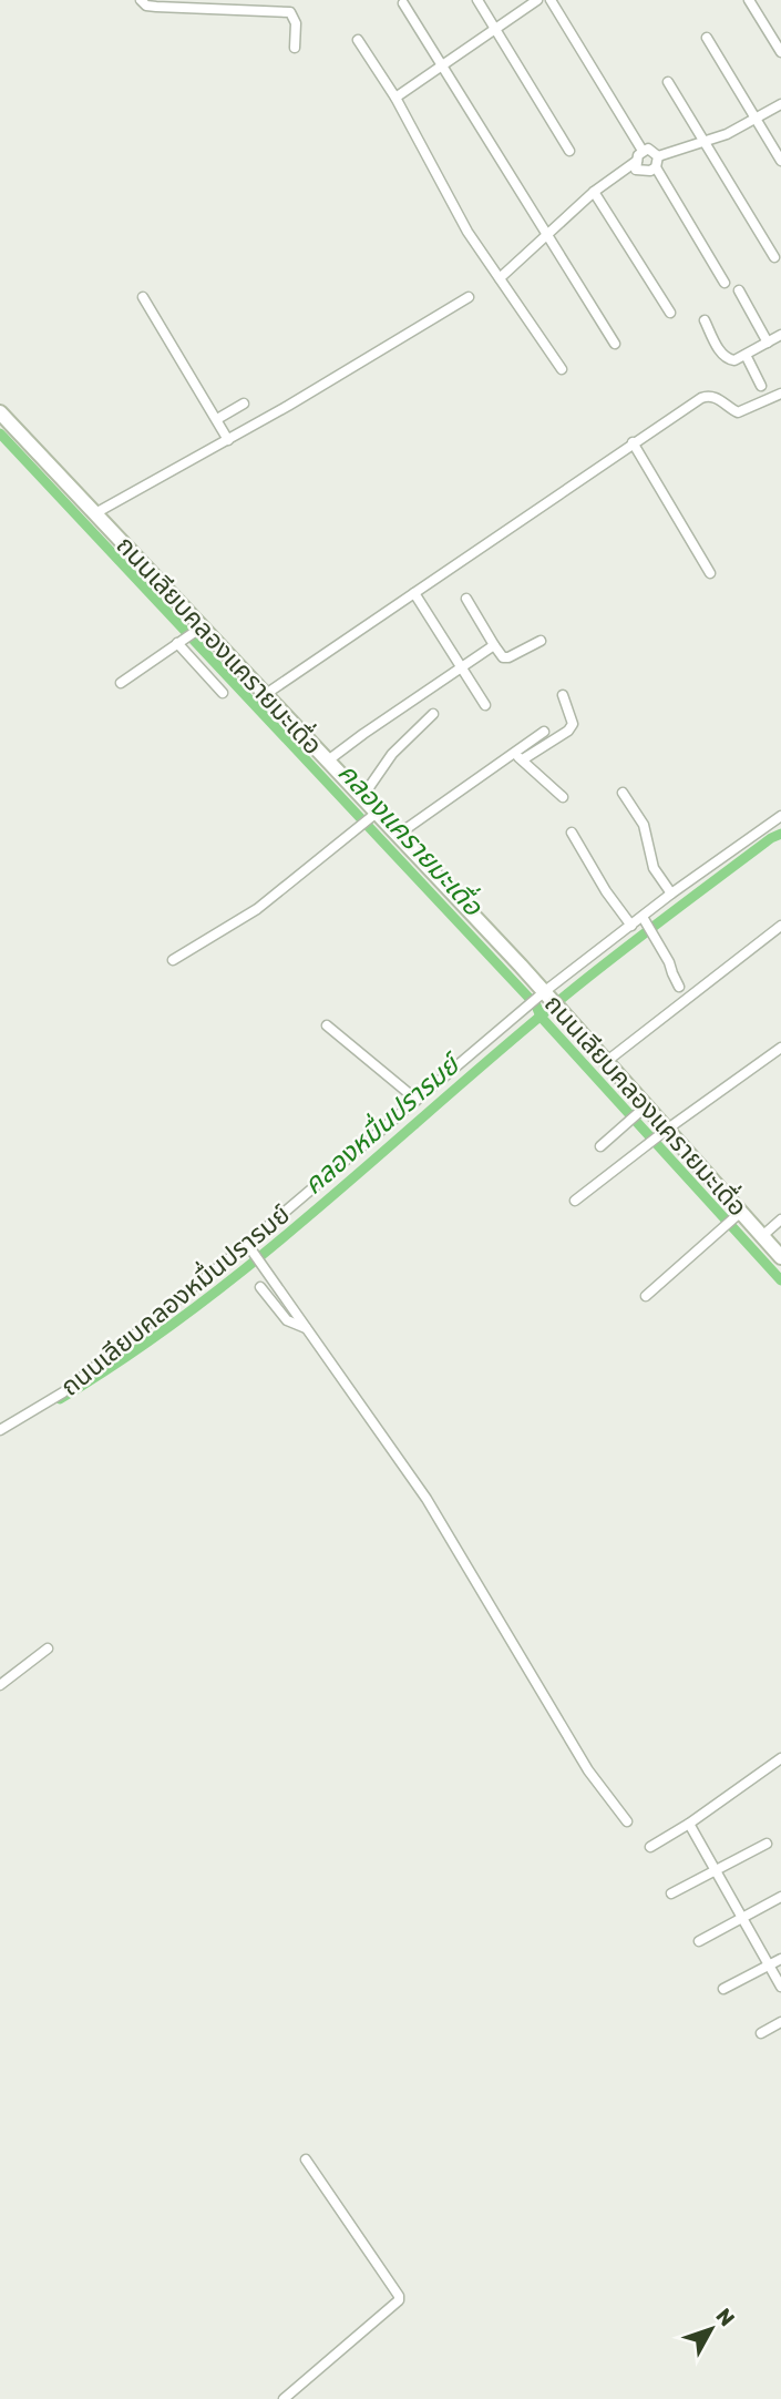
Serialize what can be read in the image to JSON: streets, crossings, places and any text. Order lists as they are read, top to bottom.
{
  "streets": {
    "street": ["ถนนเลียบคลองแครายมะเดื่อ", "ถนนเลียบคลองหมื่นปรารมย์"]
  },
  "crossings": [
    ["ถนนเลียบคลองแครายมะเดื่อ", "ถนนเลียบคลองหมื่นปรารมย์"]
  ],
  "water": ["คลองแครายมะเดื่อ", "คลองหมื่นปรารมย์"],
  "north": "top right"
}
